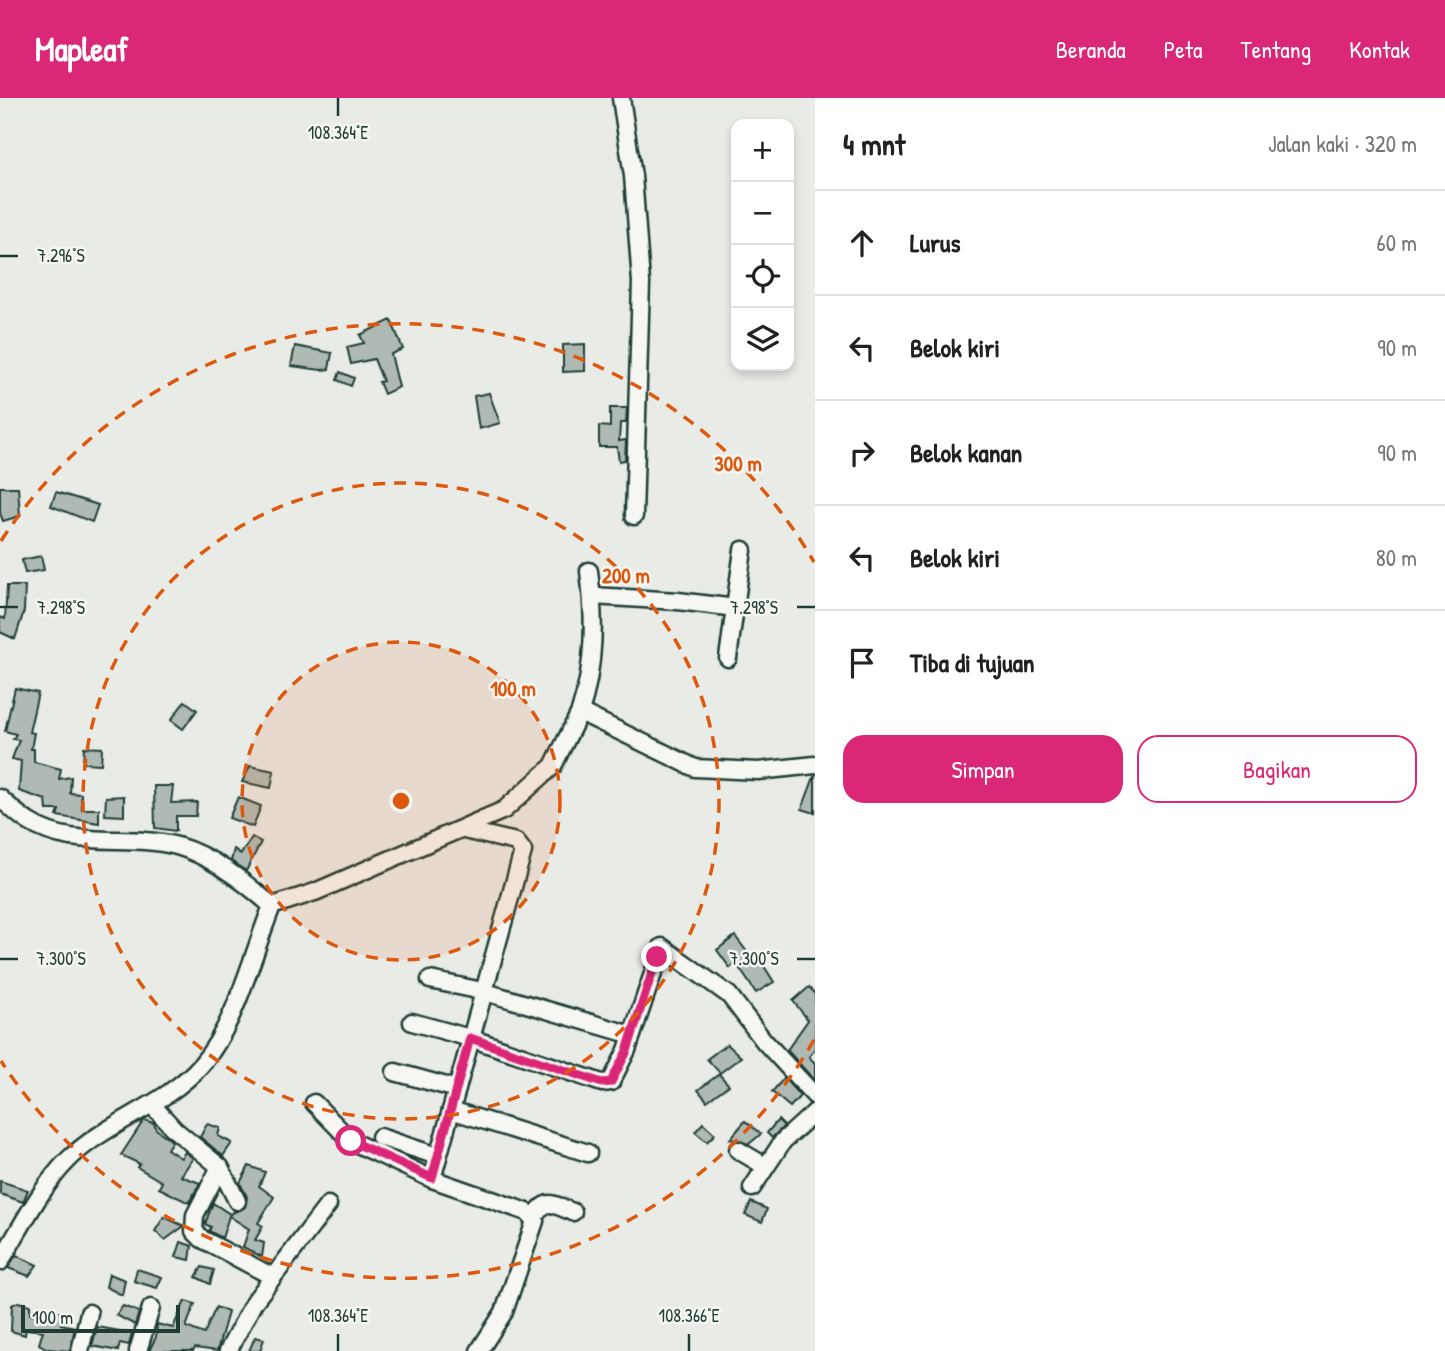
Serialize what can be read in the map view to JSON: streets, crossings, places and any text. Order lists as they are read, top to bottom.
{
  "scale_bar": "100 m",
  "page": {
    "header": "Mapleaf",
    "nav": [
      "Beranda",
      "Peta",
      "Tentang",
      "Kontak"
    ],
    "heading": ["4 mnt", "Jalan kaki · 320 m"],
    "map_buttons": ["+", "−"],
    "list": [
      ["Lurus", "60 m"],
      ["Belok kiri", "90 m"],
      ["Belok kanan", "90 m"],
      ["Belok kiri", "80 m"],
      "Tiba di tujuan"
    ],
    "buttons": ["Simpan", "Bagikan"],
    "scale": "100 m"
  },
  "coordinates": [
    "108.364°E",
    "7.296°S",
    "7.298°S",
    "7.300°S",
    "108.366°E"
  ],
  "rings": ["300 m", "200 m", "100 m"]
}
